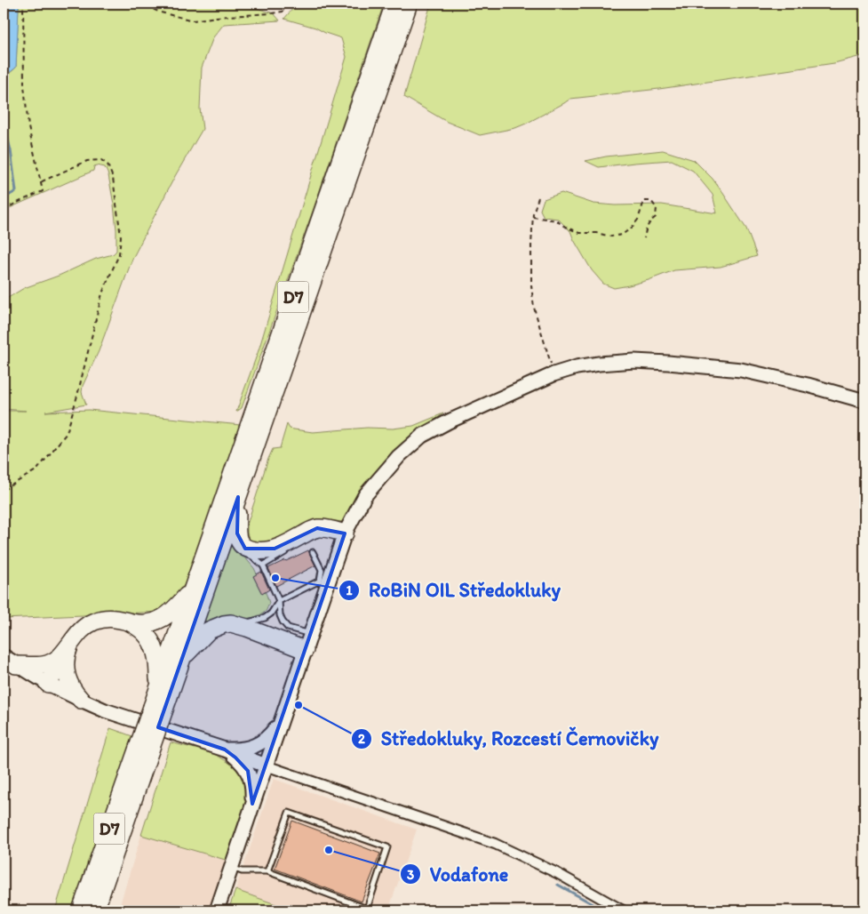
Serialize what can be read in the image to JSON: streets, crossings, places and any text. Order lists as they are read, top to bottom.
{
  "streets": {
    "highway": ["D7"]
  },
  "places": ["RoBiN OIL Středokluky", "Středokluky, Rozcestí Černovičky", "Vodafone"]
}
